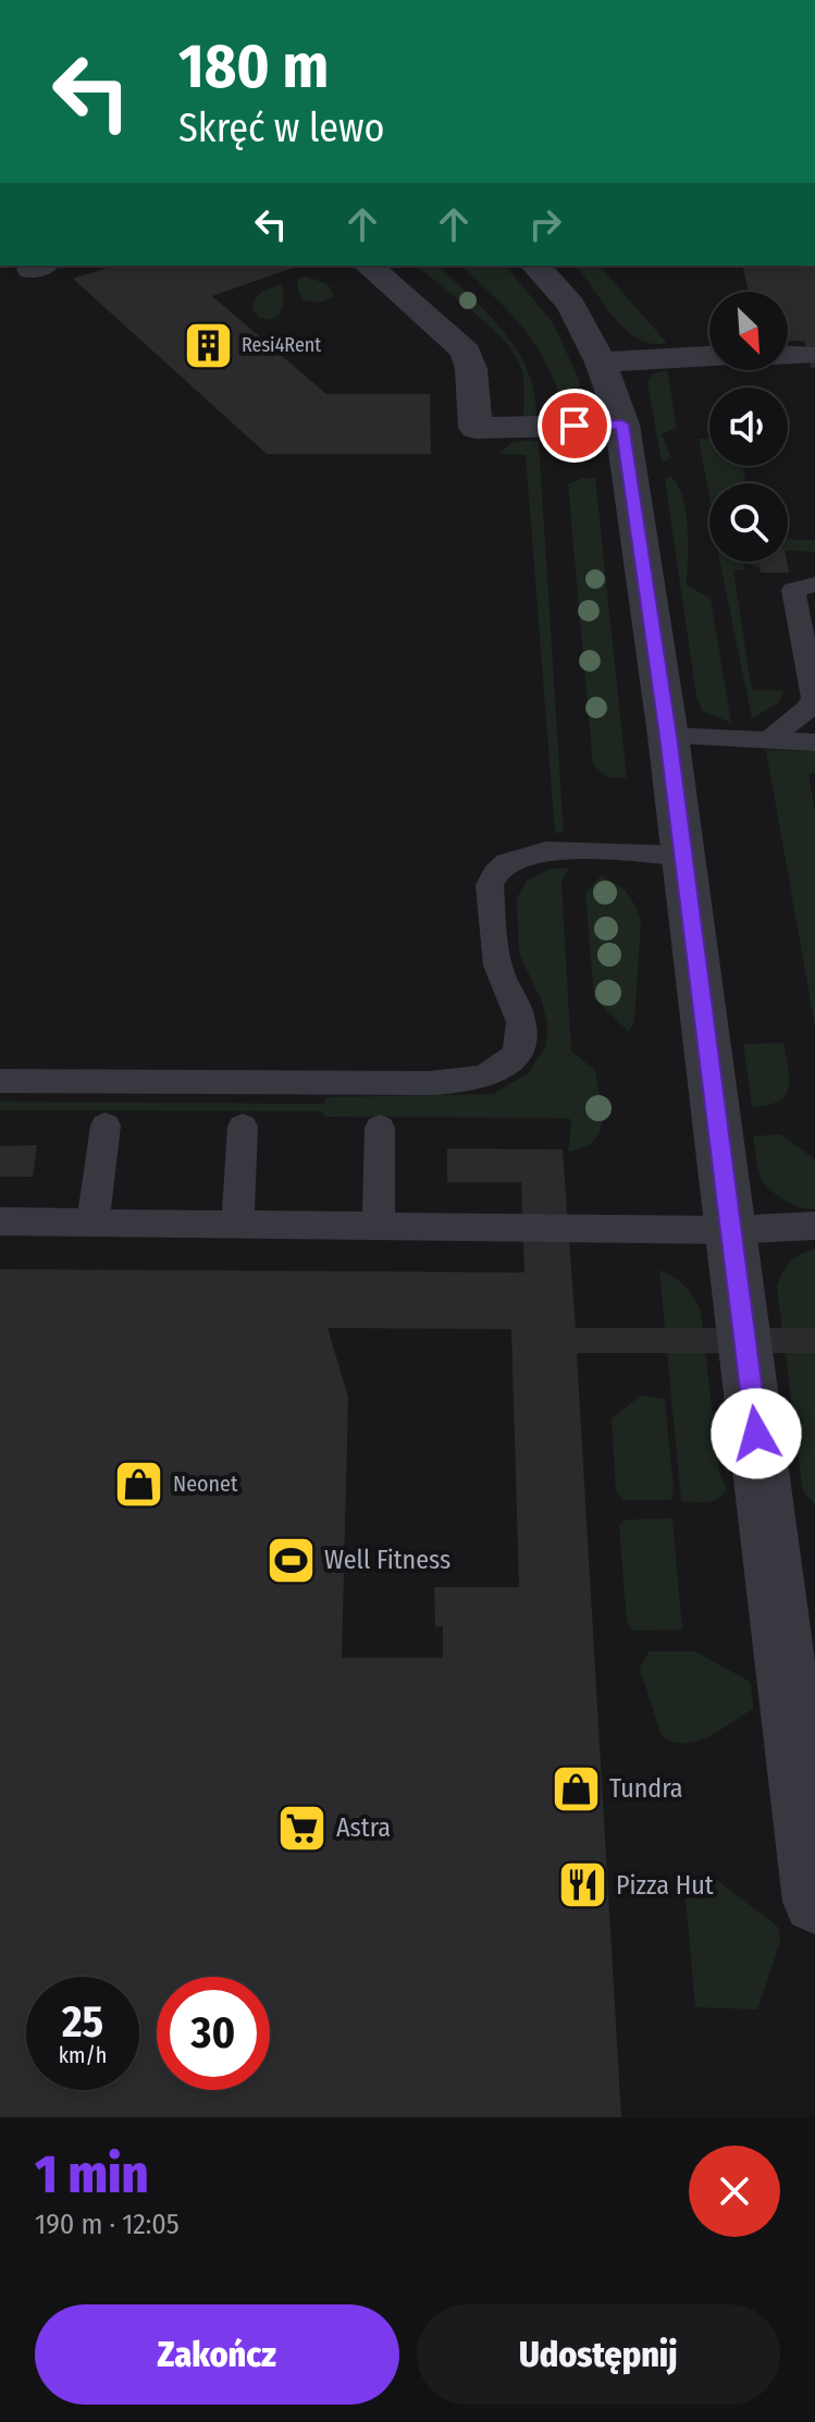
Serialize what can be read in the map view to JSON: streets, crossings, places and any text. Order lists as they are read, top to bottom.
{
  "places": {
    "building": ["Resi4Rent"],
    "shop": ["Neonet", "Tundra"],
    "sports": ["Well Fitness"],
    "supermarket": ["Astra"],
    "restaurant": ["Pizza Hut"]
  },
  "north": "bottom right",
  "page": {
    "turn": ["180 m", "Skręć w lewo"],
    "speed": "25 km/h",
    "limit": "30",
    "heading": ["1 min", "190 m · 12:05"],
    "buttons": ["Zakończ", "Udostępnij"]
  }
}
